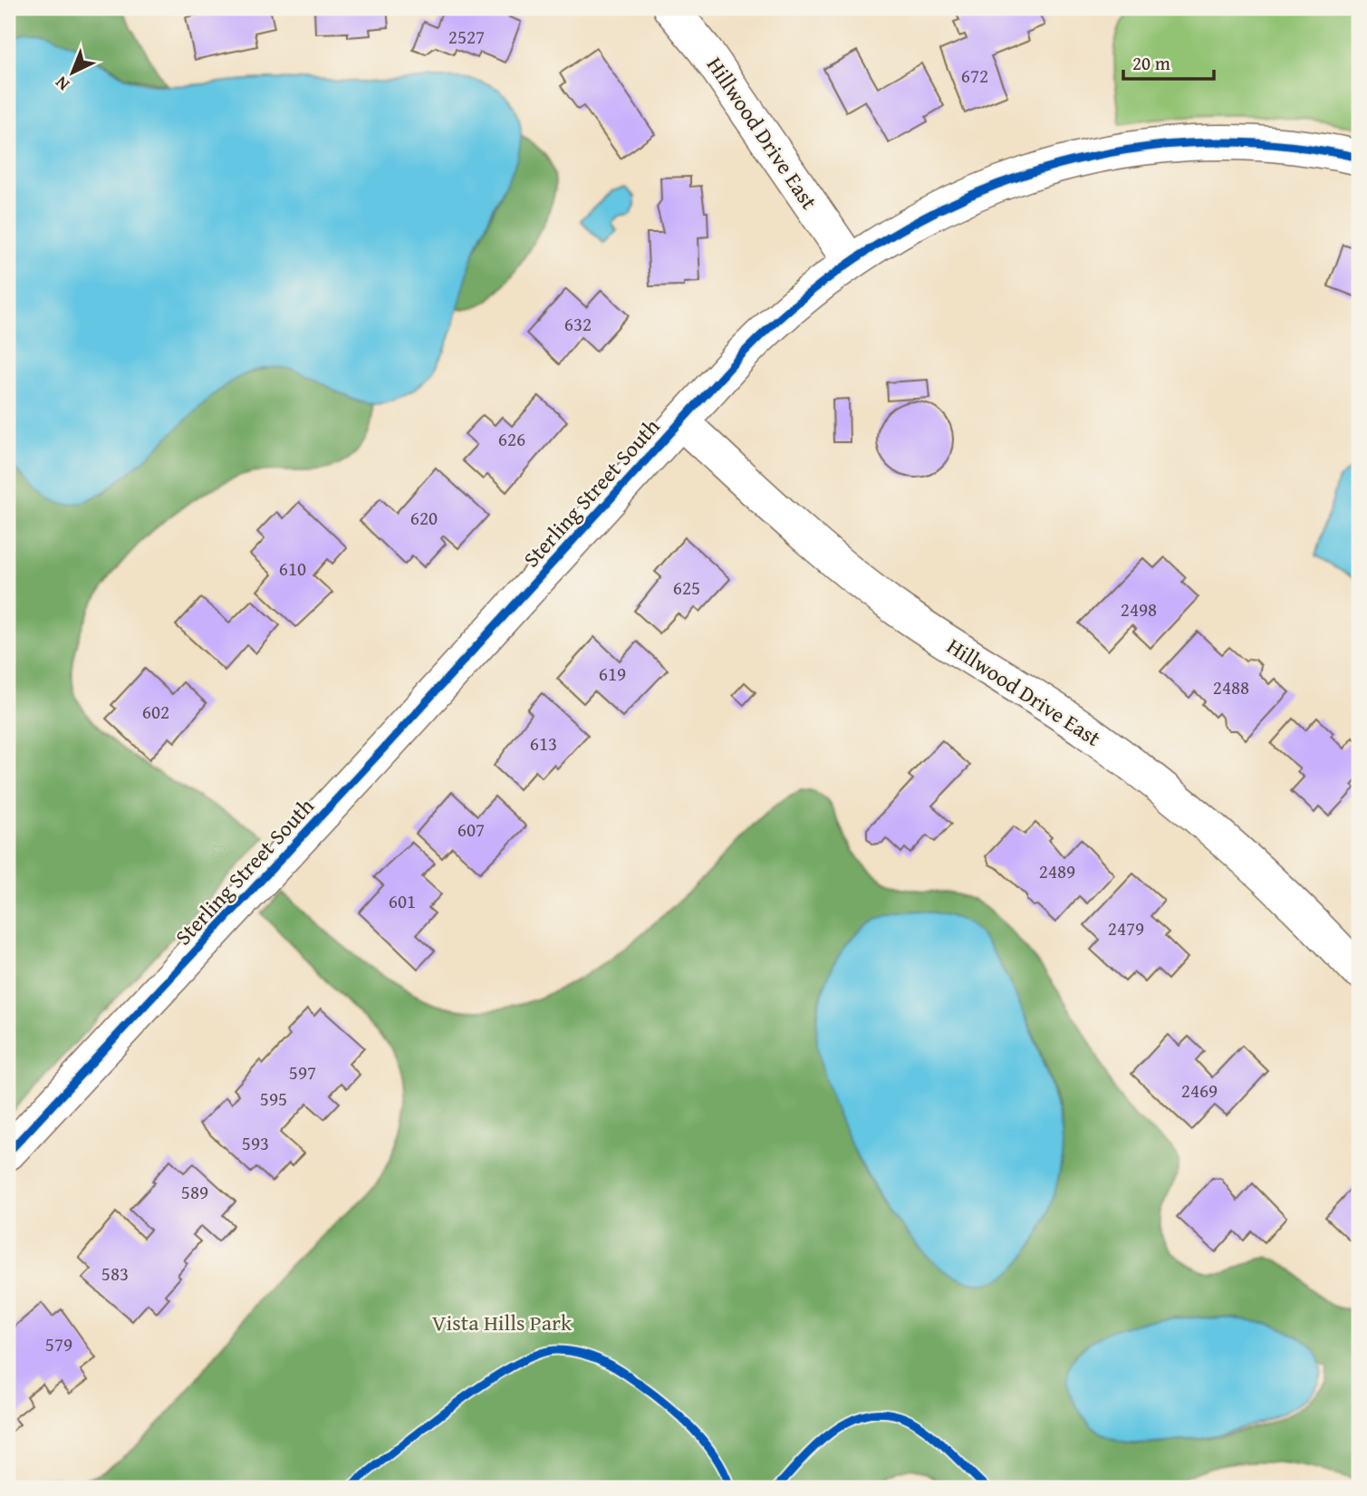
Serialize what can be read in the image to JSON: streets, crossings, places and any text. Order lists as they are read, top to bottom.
{
  "streets": {
    "street": ["Hillwood Drive East", "Sterling Street South"]
  },
  "crossings": [
    ["Hillwood Drive East", "Sterling Street South"]
  ],
  "parks": ["Vista Hills Park"],
  "house_numbers": [
    "2527",
    "672",
    "632",
    "626",
    "620",
    "610",
    "625",
    "2498",
    "619",
    "2488",
    "602",
    "613",
    "607",
    "2489",
    "601",
    "2479",
    "597",
    "2469",
    "595",
    "593",
    "589",
    "583",
    "579"
  ],
  "scale_bar": "20 m",
  "north": "bottom left"
}
